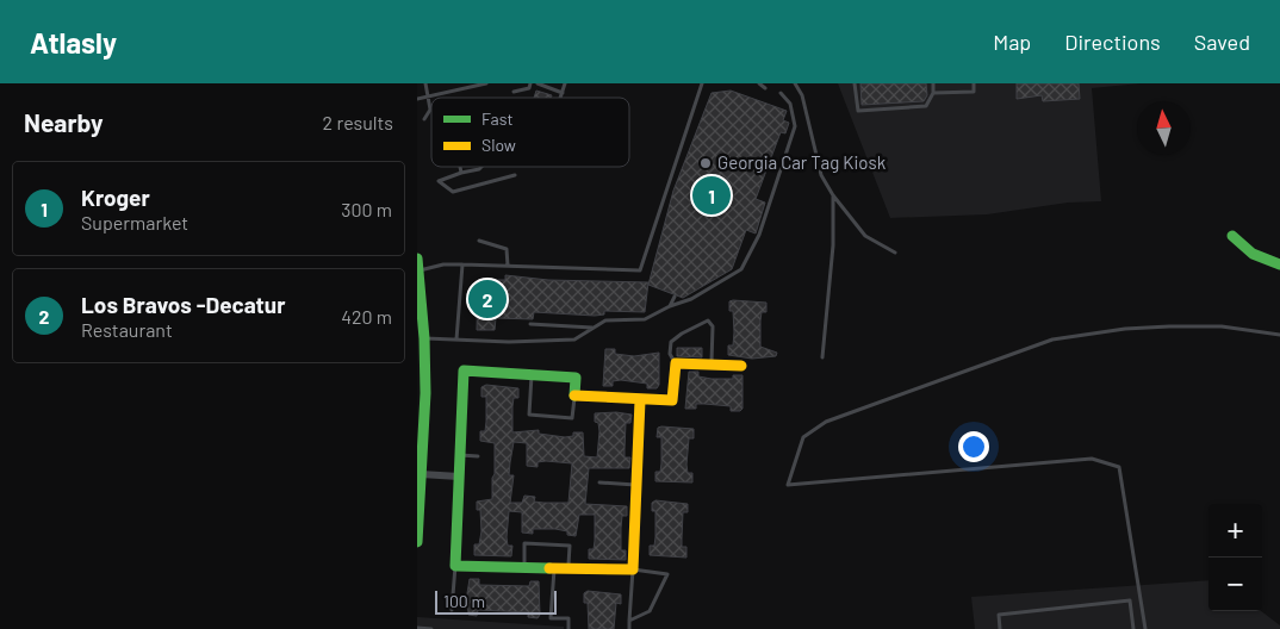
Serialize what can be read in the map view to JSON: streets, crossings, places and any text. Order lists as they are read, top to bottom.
{
  "places": ["Georgia Car Tag Kiosk"],
  "legend": ["Fast", "Slow"],
  "scale_bar": "100 m",
  "north": "top",
  "page": {
    "header": "Atlasly",
    "nav": ["Map", "Directions", "Saved"],
    "heading": ["Nearby", "2 results"],
    "list": [
      {
        "mark": "1",
        "name": "Kroger",
        "note": "Supermarket",
        "value": "300 m"
      },
      {
        "mark": "2",
        "name": "Los Bravos -Decatur",
        "note": "Restaurant",
        "value": "420 m"
      }
    ],
    "pins": ["1", "2"],
    "map_buttons": ["+", "−"],
    "scale": "100 m"
  }
}
